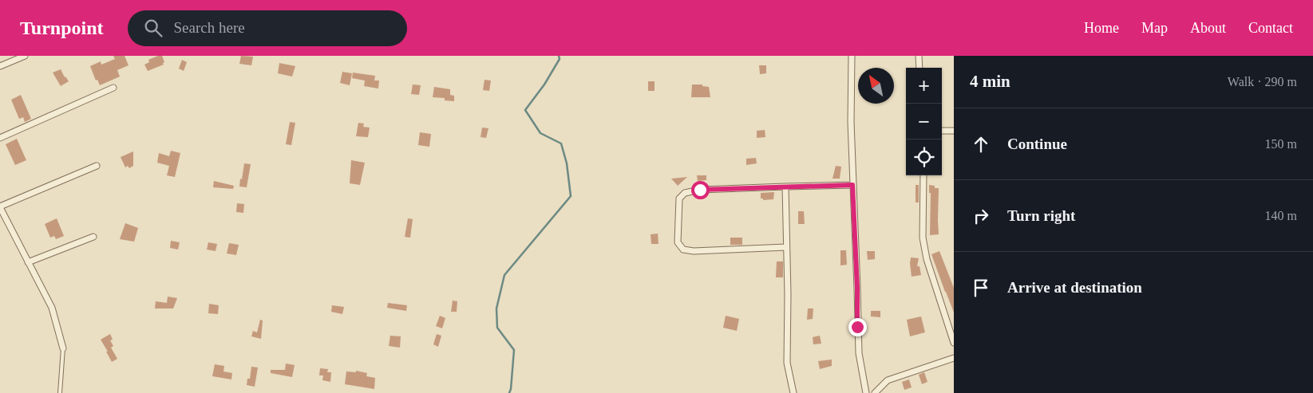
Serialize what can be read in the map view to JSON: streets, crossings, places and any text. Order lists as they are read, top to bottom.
{
  "north": "top left",
  "page": {
    "header": "Turnpoint",
    "search": "Search here",
    "nav": [
      "Home",
      "Map",
      "About",
      "Contact"
    ],
    "heading": ["4 min", "Walk · 290 m"],
    "map_buttons": ["+", "−"],
    "list": [
      ["Continue", "150 m"],
      ["Turn right", "140 m"],
      "Arrive at destination"
    ]
  }
}
